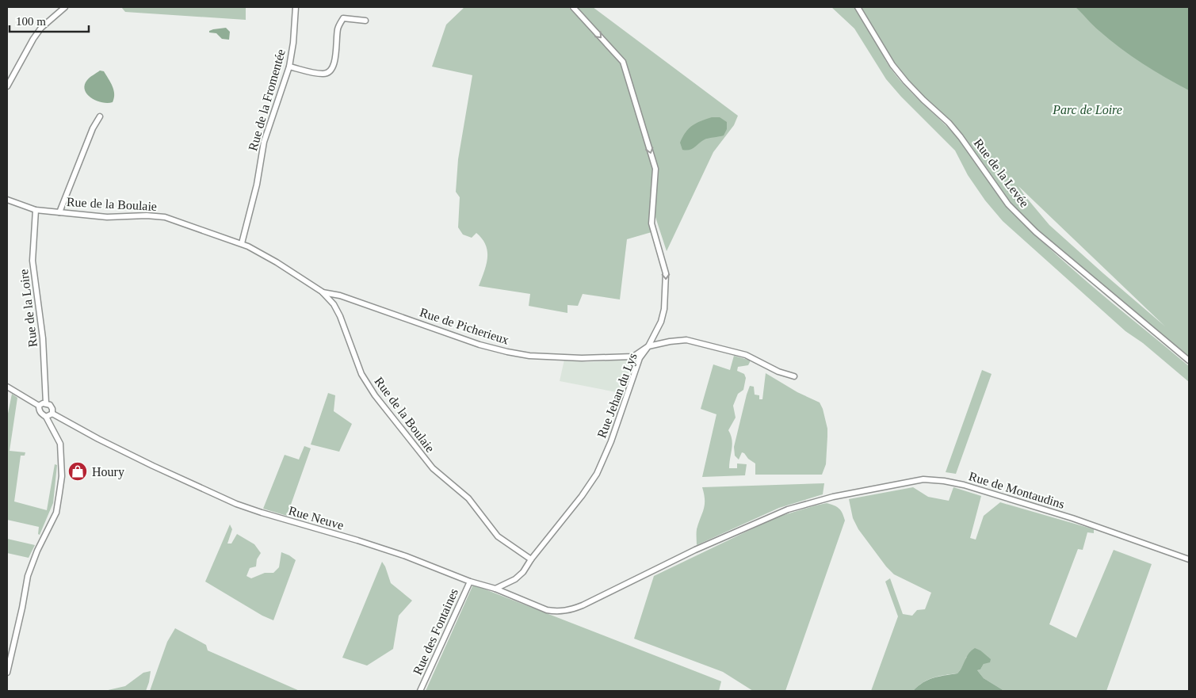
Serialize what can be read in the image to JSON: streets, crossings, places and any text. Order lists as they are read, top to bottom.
{
  "streets": {
    "street": [
      "Rue de la Fromentée",
      "Rue de la Levée",
      "Rue de la Boulaie",
      "Rue de la Loire",
      "Rue de Picherieux",
      "Rue Jehan du Lys",
      "Rue de Montaudins",
      "Rue Neuve",
      "Rue des Fontaines"
    ]
  },
  "crossings": [
    ["Rue de la Fromentée", "Rue de la Boulaie"],
    ["Rue de la Boulaie", "Rue de la Loire"],
    ["Rue de la Boulaie", "Rue de Picherieux"],
    ["Rue de la Boulaie", "Rue Jehan du Lys"],
    ["Rue de la Loire", "Rue Neuve"],
    ["Rue de Picherieux", "Rue Jehan du Lys"],
    ["Rue Jehan du Lys", "Rue Neuve"],
    ["Rue de Montaudins", "Rue Neuve"],
    ["Rue Neuve", "Rue des Fontaines"]
  ],
  "one_way": ["Rue Jehan du Lys"],
  "parks": ["Parc de Loire"],
  "places": {
    "shop": ["Houry"]
  },
  "scale_bar": "100 m"
}
